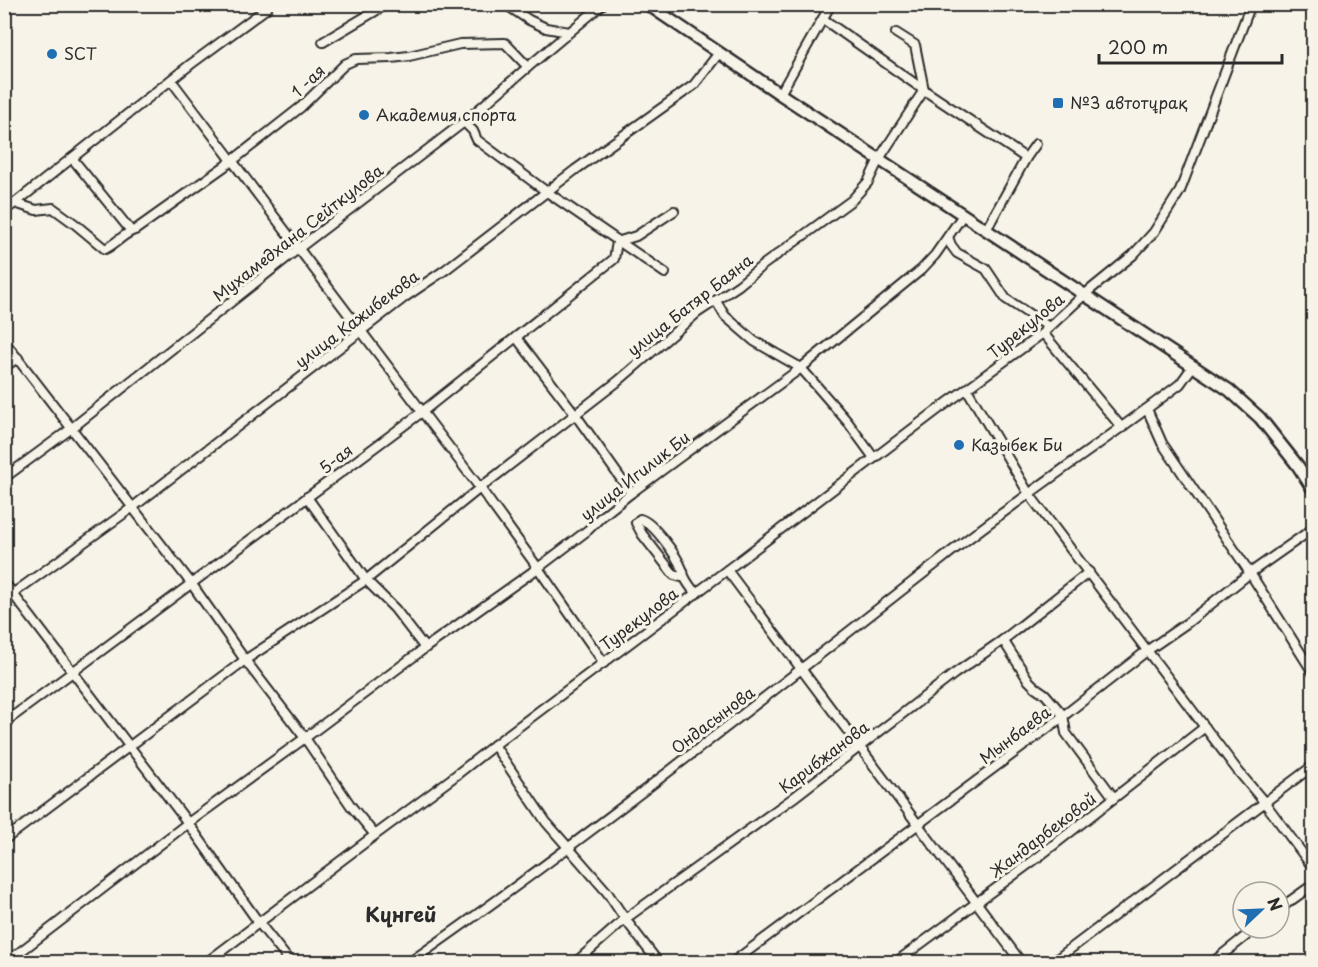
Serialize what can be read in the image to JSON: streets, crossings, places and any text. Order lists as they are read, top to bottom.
{
  "streets": {
    "street": [
      "1 -ая",
      "Мухамедхана Сейткулова",
      "улица Батяр Баяна",
      "улица Кажибекова",
      "Турекулова",
      "5-ая",
      "улица Игилик Би",
      "Ондасынова",
      "Мынбаева",
      "Карибжанова",
      "Жандарбековой"
    ]
  },
  "crossings": [
    ["1 -ая", "Мухамедхана Сейткулова"]
  ],
  "districts": ["Күнгей"],
  "places": {
    "other": ["SCT", "Академия спорта", "Казыбек Би"],
    "transit": ["№3 автотұрақ"]
  },
  "scale_bar": "200 m",
  "north": "top right"
}
